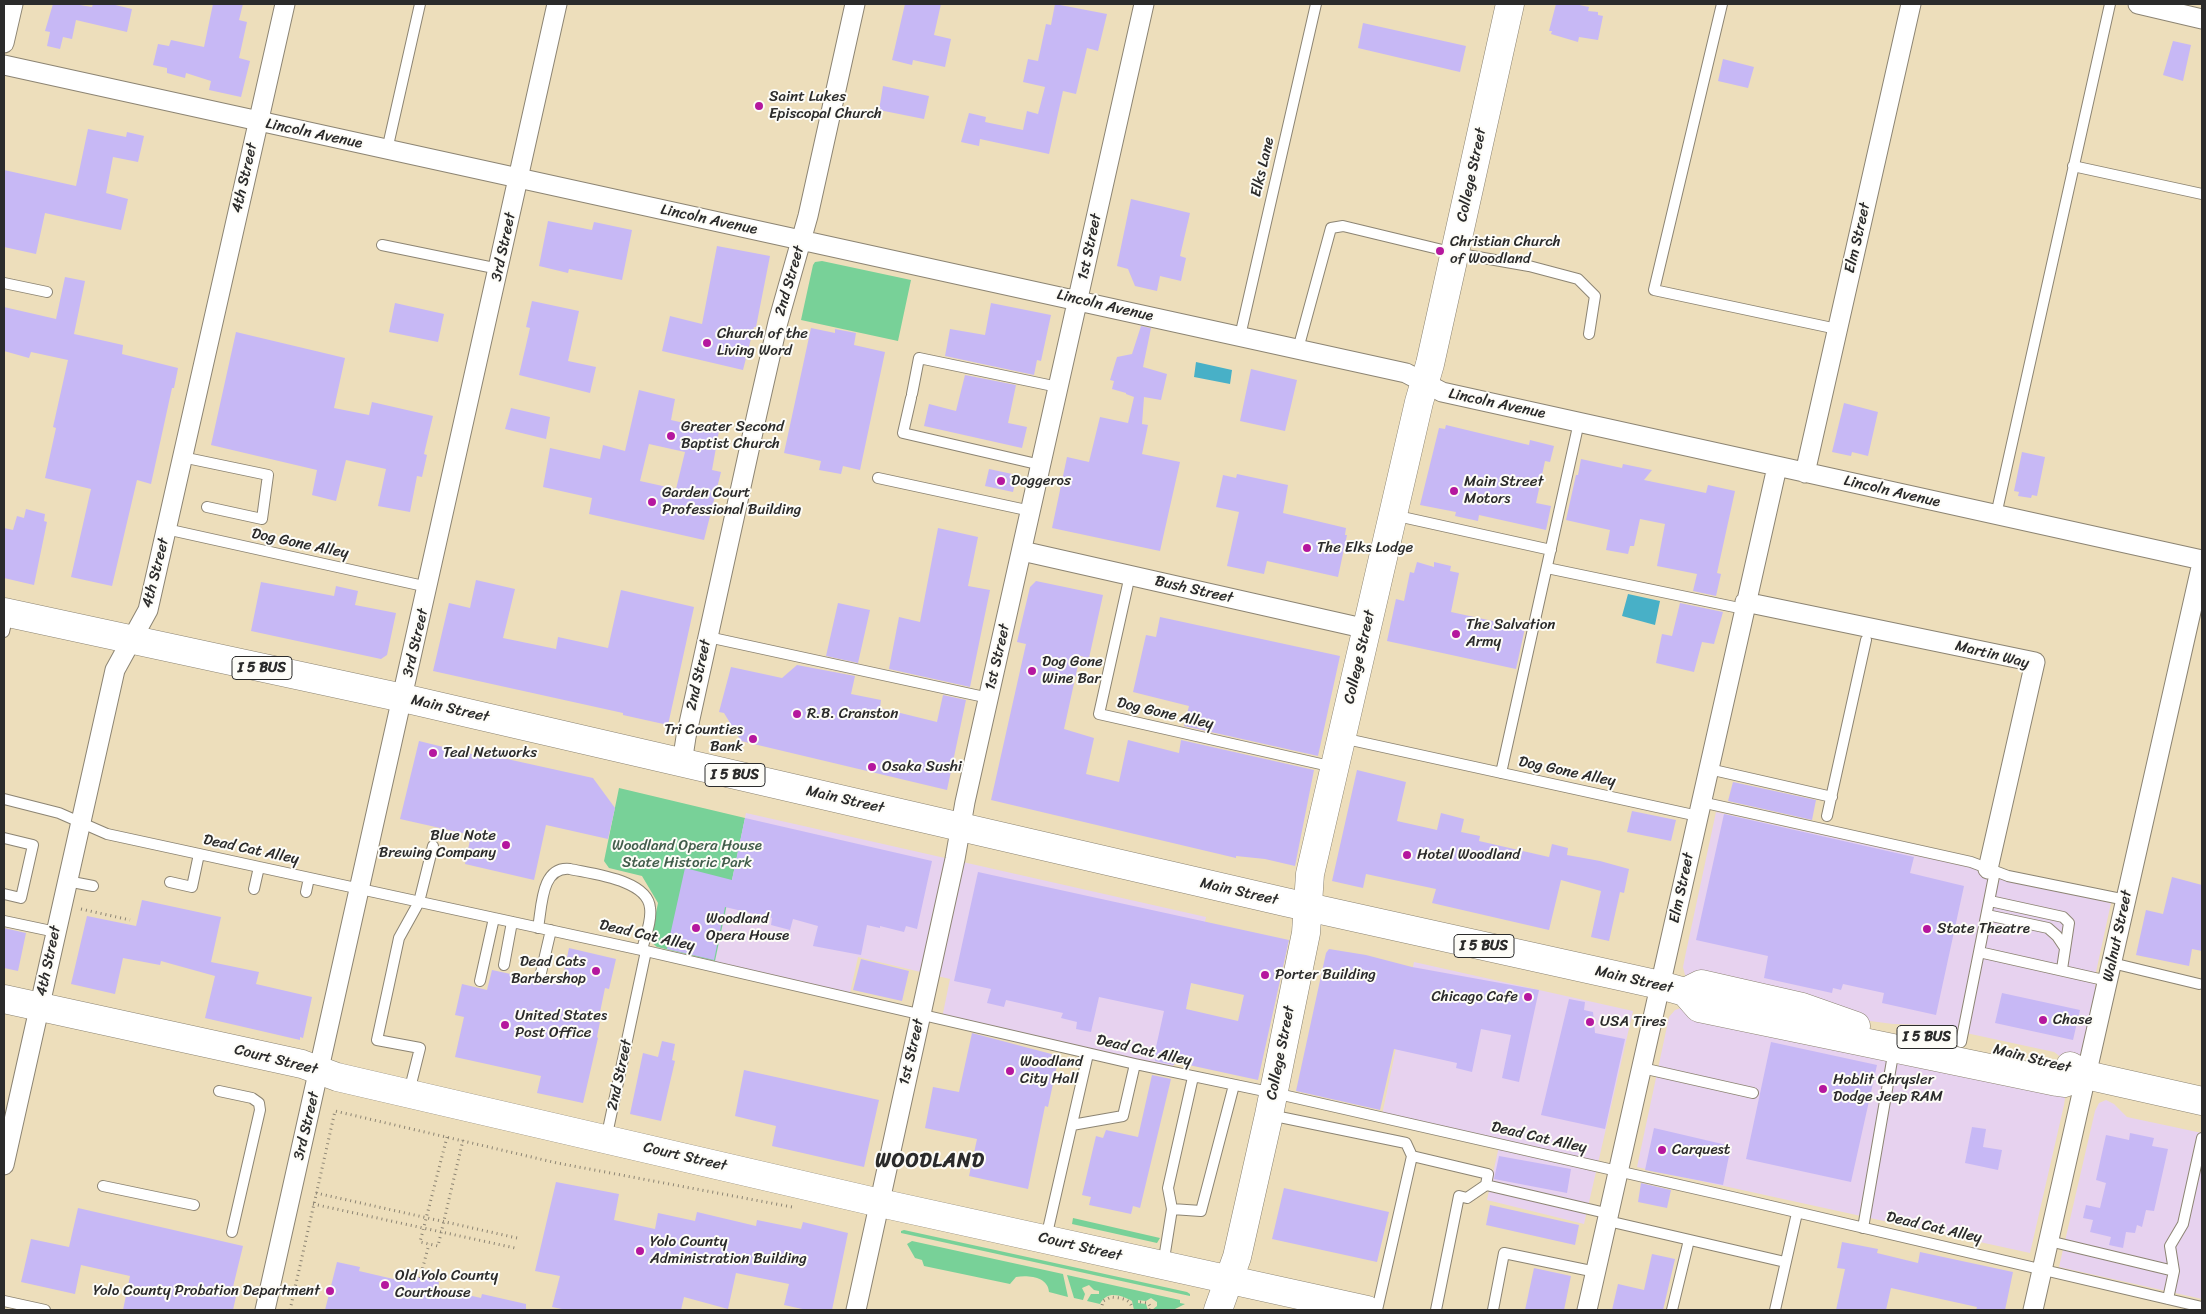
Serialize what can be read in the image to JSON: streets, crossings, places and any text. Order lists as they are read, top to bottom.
{
  "streets": {
    "street": [
      "Lincoln Avenue",
      "College Street",
      "4th Street",
      "Elm Street",
      "3rd Street",
      "1st Street",
      "2nd Street",
      "Bush Street",
      "Martin Way",
      "I 5 BUS",
      "Main Street",
      "Walnut Street",
      "Court Street"
    ],
    "lane": ["Elks Lane", "Dog Gone Alley", "Dead Cat Alley"]
  },
  "crossings": [
    ["Lincoln Avenue", "Elks Lane"],
    ["Lincoln Avenue", "College Street"],
    ["Lincoln Avenue", "4th Street"],
    ["Lincoln Avenue", "Elm Street"],
    ["Lincoln Avenue", "3rd Street"],
    ["Lincoln Avenue", "1st Street"],
    ["Lincoln Avenue", "2nd Street"],
    ["Lincoln Avenue", "Walnut Street"],
    ["College Street", "Dog Gone Alley"],
    ["College Street", "Bush Street"],
    ["College Street", "Main Street"],
    ["College Street", "Dead Cat Alley"],
    ["College Street", "Court Street"],
    ["4th Street", "Dog Gone Alley"],
    ["4th Street", "Main Street"],
    ["4th Street", "Dead Cat Alley"],
    ["4th Street", "Court Street"],
    ["Elm Street", "Dog Gone Alley"],
    ["Elm Street", "Martin Way"],
    ["Elm Street", "Main Street"],
    ["Elm Street", "Dead Cat Alley"],
    ["3rd Street", "Dog Gone Alley"],
    ["3rd Street", "Main Street"],
    ["3rd Street", "Dead Cat Alley"],
    ["3rd Street", "Court Street"],
    ["1st Street", "Bush Street"],
    ["1st Street", "Main Street"],
    ["1st Street", "Dead Cat Alley"],
    ["1st Street", "Court Street"],
    ["2nd Street", "Main Street"],
    ["2nd Street", "Dead Cat Alley"],
    ["2nd Street", "Court Street"],
    ["Dog Gone Alley", "Bush Street"],
    ["Dog Gone Alley", "Martin Way"],
    ["Dog Gone Alley", "Walnut Street"],
    ["Main Street", "Walnut Street"],
    ["Dead Cat Alley", "Walnut Street"]
  ],
  "districts": ["WOODLAND"],
  "parks": ["Woodland Opera House State Historic Park"],
  "places": [
    "Saint Lukes Episcopal Church",
    "Christian Church of Woodland",
    "Church of the Living Word",
    "Greater Second Baptist Church",
    "Doggeros",
    "Main Street Motors",
    "Garden Court Professional Building",
    "The Elks Lodge",
    "The Salvation Army",
    "Dog Gone Wine Bar",
    "R.B. Cranston",
    "Tri Counties Bank",
    "Teal Networks",
    "Osaka Sushi",
    "Blue Note Brewing Company",
    "Hotel Woodland",
    "Woodland Opera House",
    "State Theatre",
    "Dead Cats Barbershop",
    "Porter Building",
    "Chicago Cafe",
    "Chase",
    "USA Tires",
    "United States Post Office",
    "Woodland City Hall",
    "Hoblit Chrysler Dodge Jeep RAM",
    "Carquest",
    "Yolo County Administration Building",
    "Old Yolo County Courthouse",
    "Yolo County Probation Department"
  ]
}
